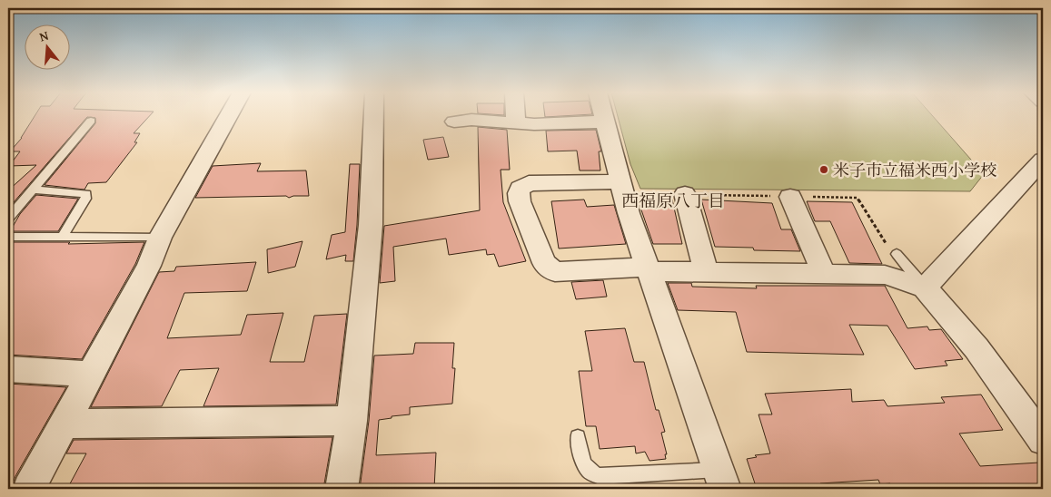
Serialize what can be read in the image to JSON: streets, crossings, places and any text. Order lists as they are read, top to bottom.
{
  "districts": ["西福原八丁目"],
  "places": ["米子市立福米西小学校"],
  "north": "top"
}
